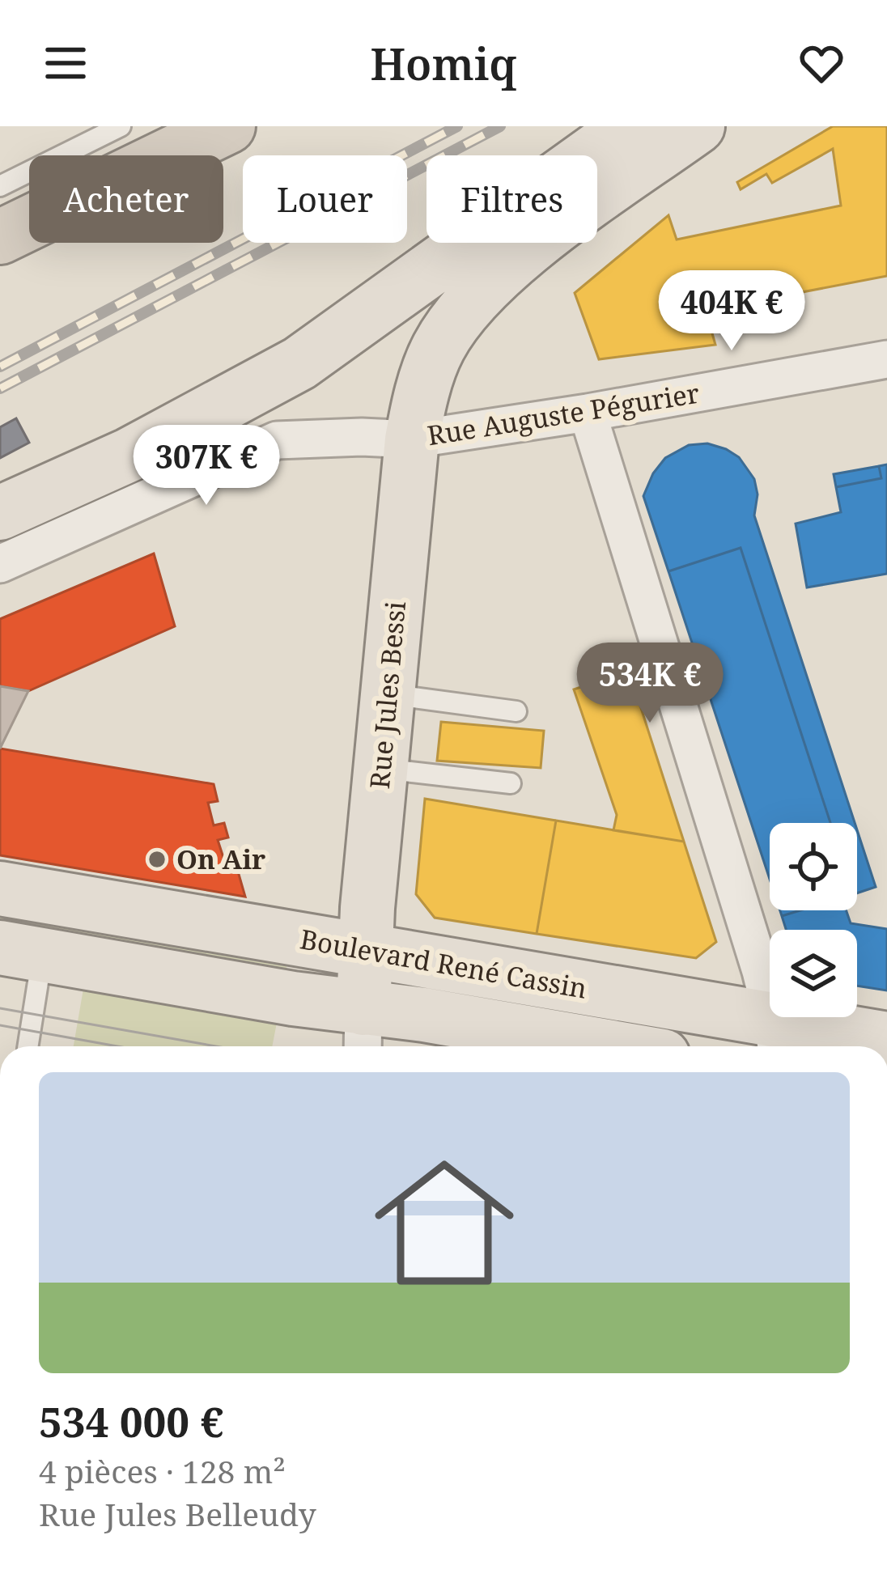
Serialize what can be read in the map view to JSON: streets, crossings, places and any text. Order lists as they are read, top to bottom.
{
  "streets": {
    "main road": ["Rue Jules Bessi", "Boulevard René Cassin"],
    "street": ["Rue Auguste Pégurier"]
  },
  "crossings": [
    ["Rue Auguste Pégurier", "Rue Jules Bessi"],
    ["Rue Jules Bessi", "Boulevard René Cassin"]
  ],
  "places": ["On Air"],
  "page": {
    "header": "Homiq",
    "chip": ["Acheter", "Louer", "Filtres"],
    "price": ["404K €", "307K €", "534K €"],
    "list": [
      {
        "name": "534 000 €",
        "note": "4 pièces · 128 m² · Rue Jules Belleudy"
      }
    ]
  }
}
